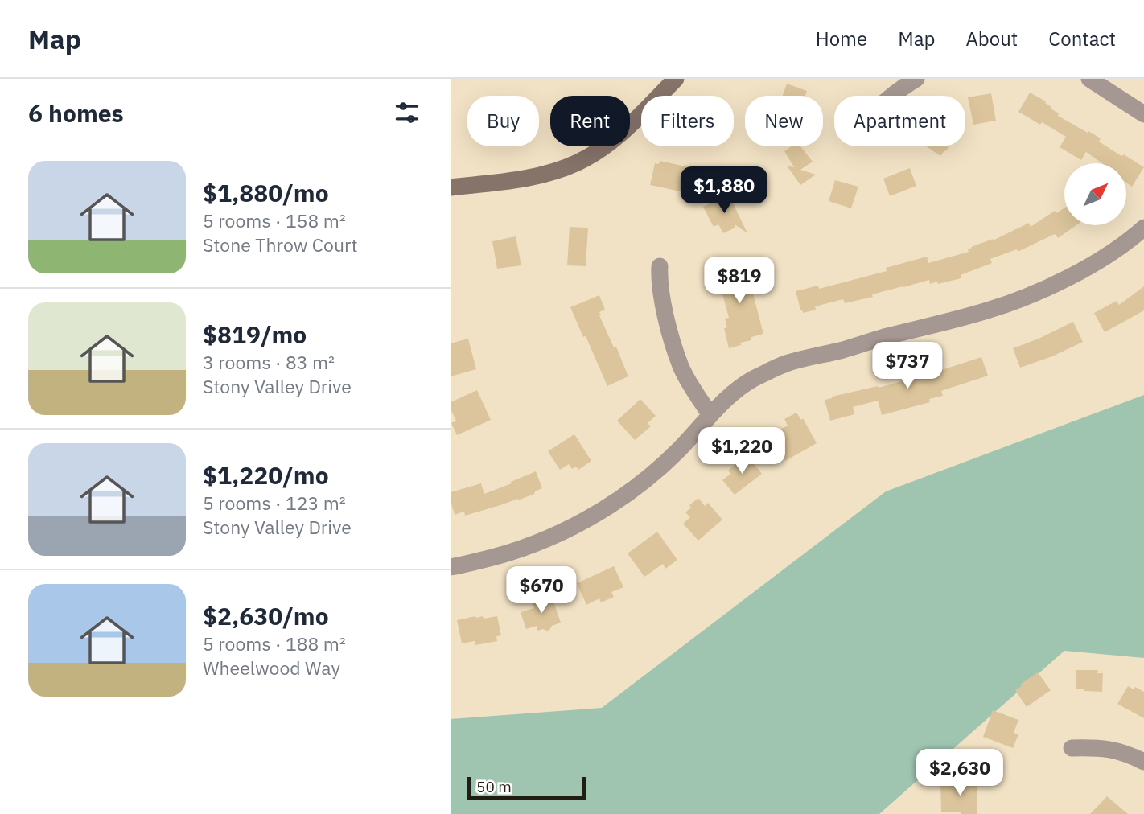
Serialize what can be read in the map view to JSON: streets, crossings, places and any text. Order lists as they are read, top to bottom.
{
  "scale_bar": "50 m",
  "north": "top right",
  "page": {
    "header": "Map",
    "nav": [
      "Home",
      "Map",
      "About",
      "Contact"
    ],
    "heading": "6 homes",
    "chip": [
      "Buy",
      "Rent",
      "Filters",
      "New",
      "Apartment"
    ],
    "list": [
      {
        "name": "$1,880/mo",
        "note": "5 rooms · 158 m² · Stone Throw Court"
      },
      {
        "name": "$819/mo",
        "note": "3 rooms · 83 m² · Stony Valley Drive"
      },
      {
        "name": "$1,220/mo",
        "note": "5 rooms · 123 m² · Stony Valley Drive"
      },
      {
        "name": "$2,630/mo",
        "note": "5 rooms · 188 m² · Wheelwood Way"
      }
    ],
    "price": [
      "$1,880",
      "$819",
      "$737",
      "$1,220",
      "$670",
      "$2,630"
    ],
    "scale": "50 m"
  }
}
